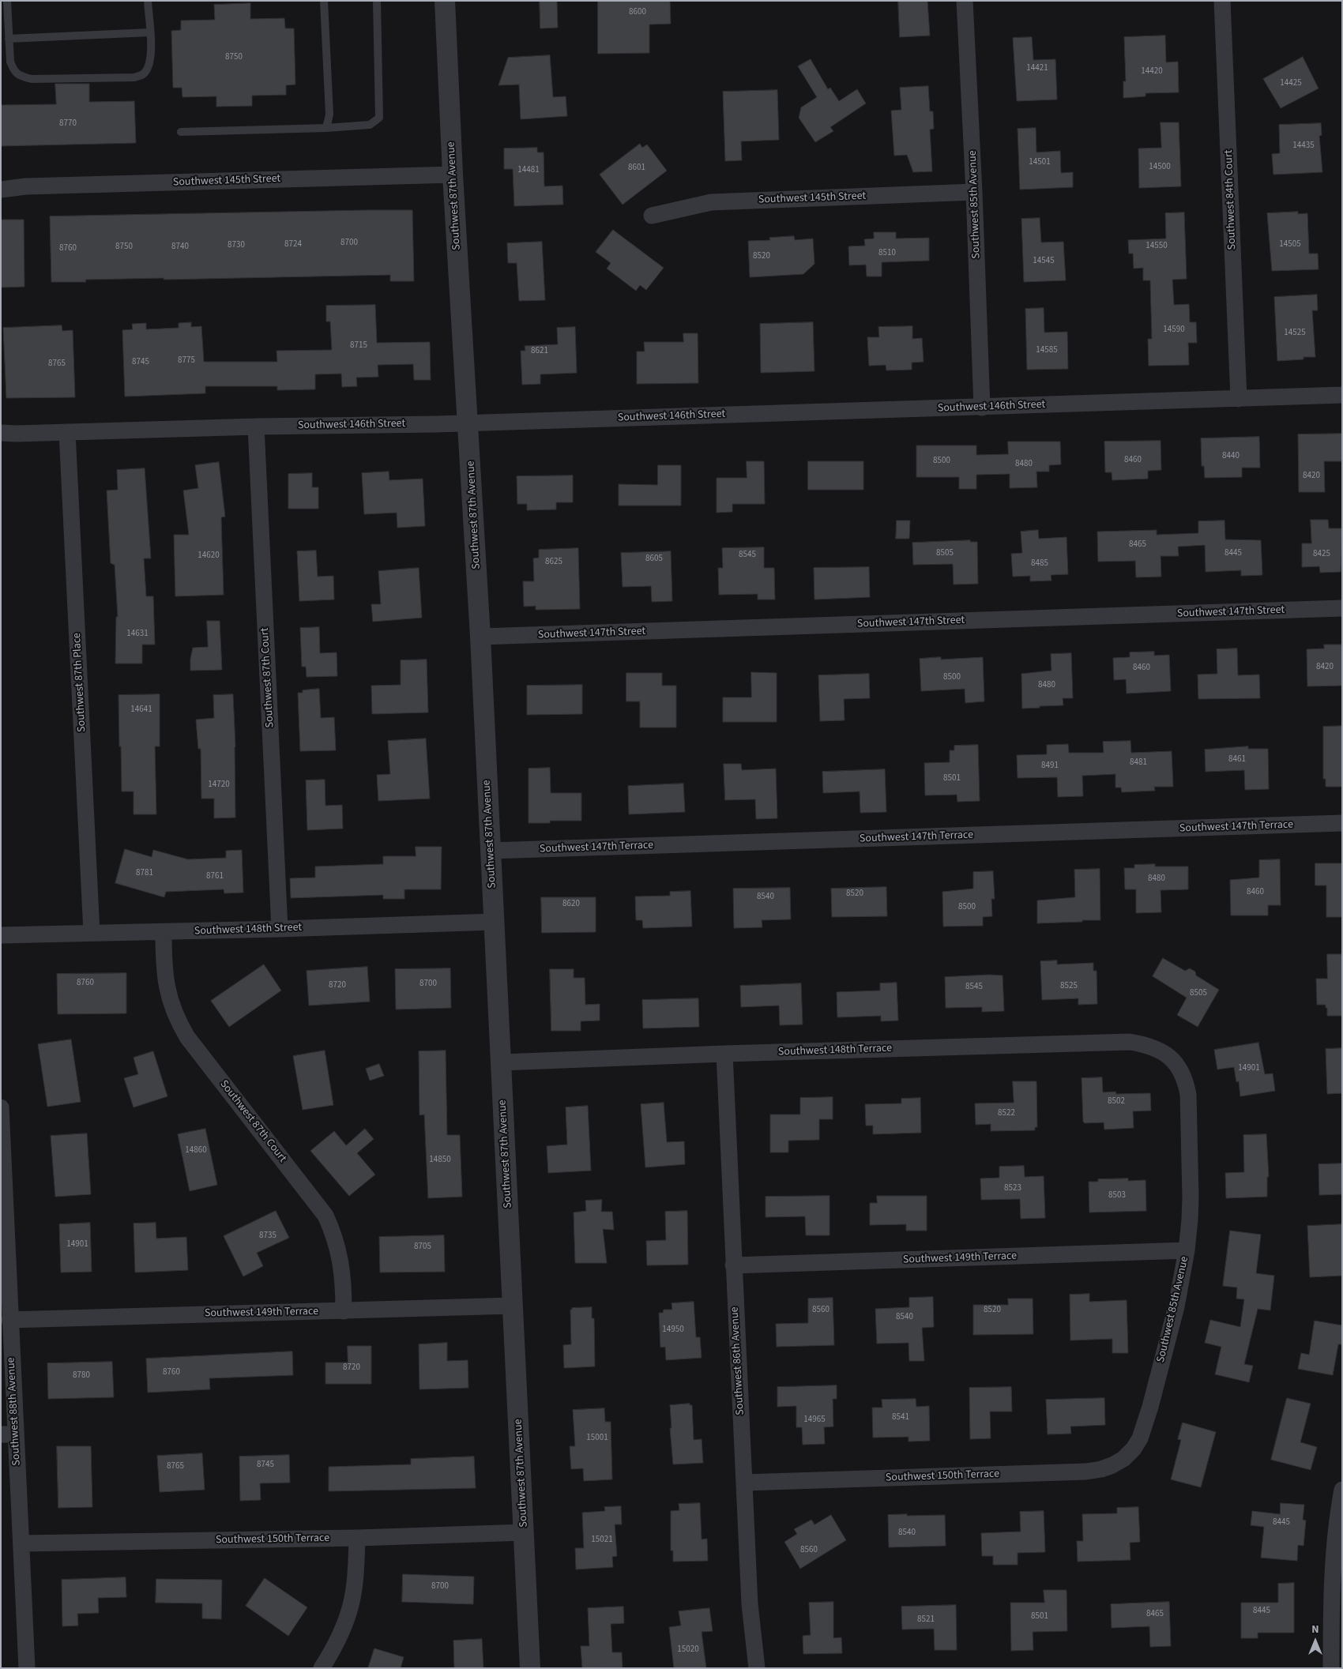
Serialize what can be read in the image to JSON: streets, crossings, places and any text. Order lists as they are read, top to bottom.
{
  "streets": {
    "street": [
      "Southwest 145th Street",
      "Southwest 87th Avenue",
      "Southwest 84th Court",
      "Southwest 85th Avenue",
      "Southwest 146th Street",
      "Southwest 147th Street",
      "Southwest 87th Court",
      "Southwest 87th Place",
      "Southwest 147th Terrace",
      "Southwest 148th Street",
      "Southwest 148th Terrace",
      "Southwest 149th Terrace",
      "Southwest 86th Avenue",
      "Southwest 88th Avenue",
      "Southwest 150th Terrace"
    ]
  },
  "crossings": [
    ["Southwest 145th Street", "Southwest 87th Avenue"],
    ["Southwest 145th Street", "Southwest 85th Avenue"],
    ["Southwest 87th Avenue", "Southwest 146th Street"],
    ["Southwest 87th Avenue", "Southwest 147th Street"],
    ["Southwest 87th Avenue", "Southwest 147th Terrace"],
    ["Southwest 87th Avenue", "Southwest 148th Street"],
    ["Southwest 87th Avenue", "Southwest 148th Terrace"],
    ["Southwest 87th Avenue", "Southwest 149th Terrace"],
    ["Southwest 87th Avenue", "Southwest 150th Terrace"],
    ["Southwest 84th Court", "Southwest 146th Street"],
    ["Southwest 85th Avenue", "Southwest 146th Street"],
    ["Southwest 85th Avenue", "Southwest 148th Terrace"],
    ["Southwest 85th Avenue", "Southwest 149th Terrace"],
    ["Southwest 85th Avenue", "Southwest 150th Terrace"],
    ["Southwest 146th Street", "Southwest 87th Court"],
    ["Southwest 146th Street", "Southwest 87th Place"],
    ["Southwest 87th Court", "Southwest 148th Street"],
    ["Southwest 87th Court", "Southwest 149th Terrace"],
    ["Southwest 87th Place", "Southwest 148th Street"],
    ["Southwest 148th Terrace", "Southwest 86th Avenue"],
    ["Southwest 149th Terrace", "Southwest 86th Avenue"],
    ["Southwest 149th Terrace", "Southwest 88th Avenue"],
    ["Southwest 86th Avenue", "Southwest 150th Terrace"],
    ["Southwest 88th Avenue", "Southwest 150th Terrace"]
  ],
  "house_numbers": [
    "8600",
    "8750",
    "14421",
    "14420",
    "14425",
    "8770",
    "14435",
    "14501",
    "14500",
    "8601",
    "14481",
    "8700",
    "8724",
    "14505",
    "8730",
    "14550",
    "8750",
    "8740",
    "8760",
    "8510",
    "8520",
    "14545",
    "14590",
    "14525",
    "8715",
    "14585",
    "8621",
    "8775",
    "8745",
    "8765",
    "8440",
    "8460",
    "8500",
    "8480",
    "8420",
    "8465",
    "8505",
    "8445",
    "8425",
    "8545",
    "14620",
    "8605",
    "8625",
    "8485",
    "14631",
    "8420",
    "8460",
    "8500",
    "8480",
    "14641",
    "8461",
    "8481",
    "8491",
    "8501",
    "14720",
    "8781",
    "8761",
    "8480",
    "8460",
    "8520",
    "8540",
    "8620",
    "8500",
    "8760",
    "8700",
    "8720",
    "8525",
    "8545",
    "8505",
    "14901",
    "8502",
    "8522",
    "14860",
    "14850",
    "8523",
    "8503",
    "8735",
    "14901",
    "8705",
    "8560",
    "8520",
    "8540",
    "14950",
    "8720",
    "8760",
    "8780",
    "8541",
    "14965",
    "15001",
    "8745",
    "8765",
    "8445",
    "8540",
    "15021",
    "8560",
    "8700",
    "8445",
    "8465",
    "8501",
    "8521",
    "15020"
  ],
  "north": "top"
}
